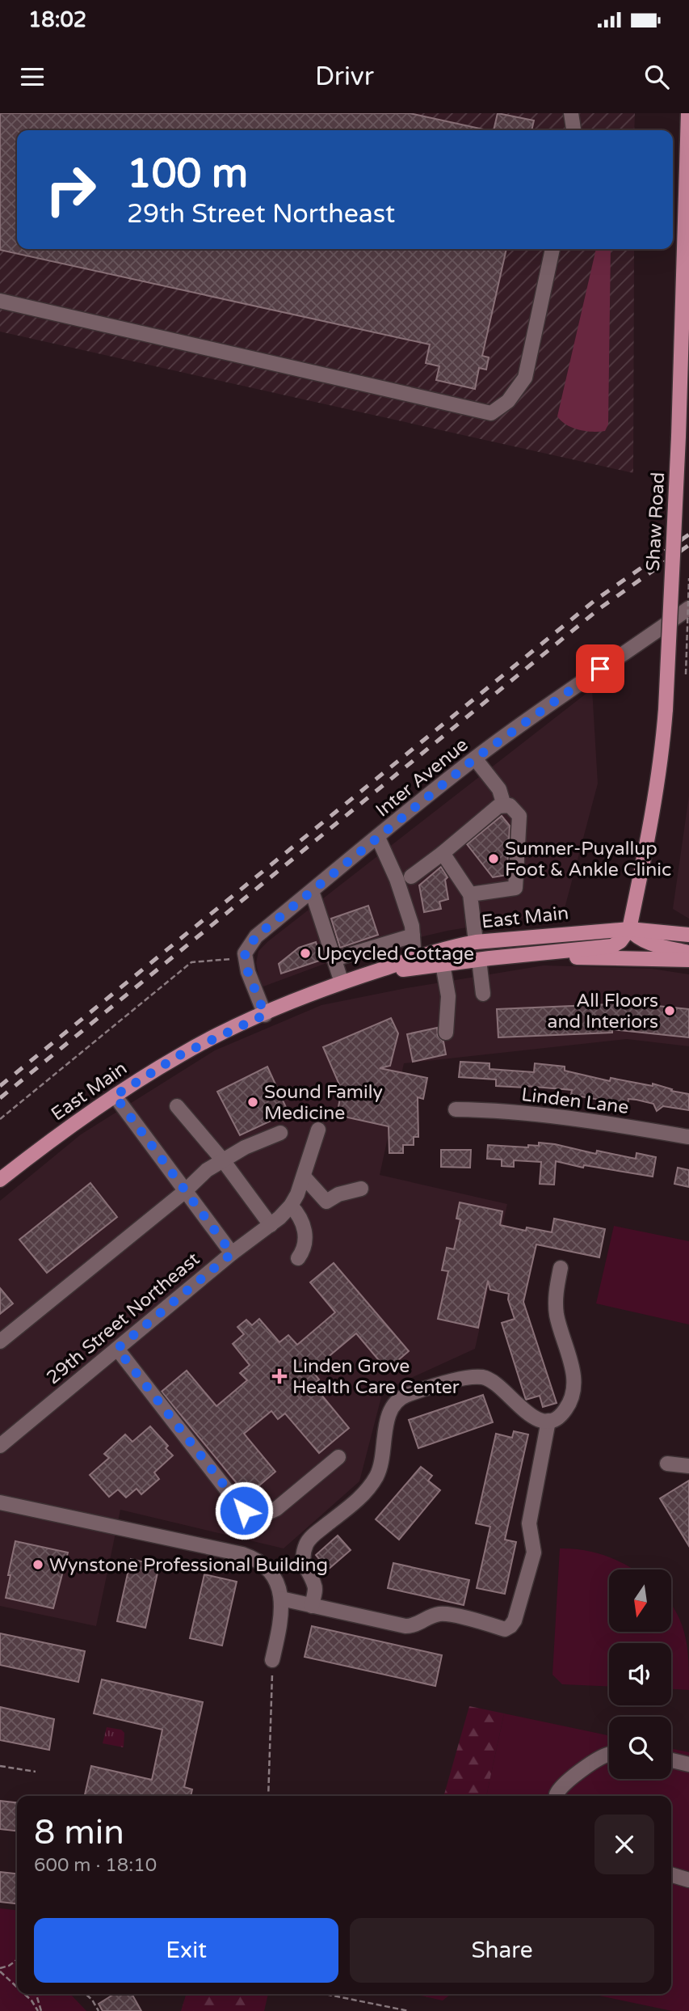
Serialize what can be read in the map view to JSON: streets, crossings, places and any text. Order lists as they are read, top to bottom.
{
  "streets": {
    "main road": ["Shaw Road", "East Main"],
    "street": ["Inter Avenue", "Linden Lane", "29th Street Northeast"]
  },
  "crossings": [
    ["Shaw Road", "East Main"]
  ],
  "places": {
    "other": [
      "Sumner-Puyallup Foot & Ankle Clinic",
      "Upcycled Cottage",
      "All Floors and Interiors",
      "Sound Family Medicine",
      "Wynstone Professional Building"
    ],
    "health": ["Linden Grove Health Care Center"]
  },
  "north": "bottom",
  "page": {
    "status": "18:02",
    "header": "Drivr",
    "turn": ["100 m", "29th Street Northeast"],
    "heading": ["8 min", "600 m · 18:10"],
    "buttons": ["Exit", "Share"]
  }
}
